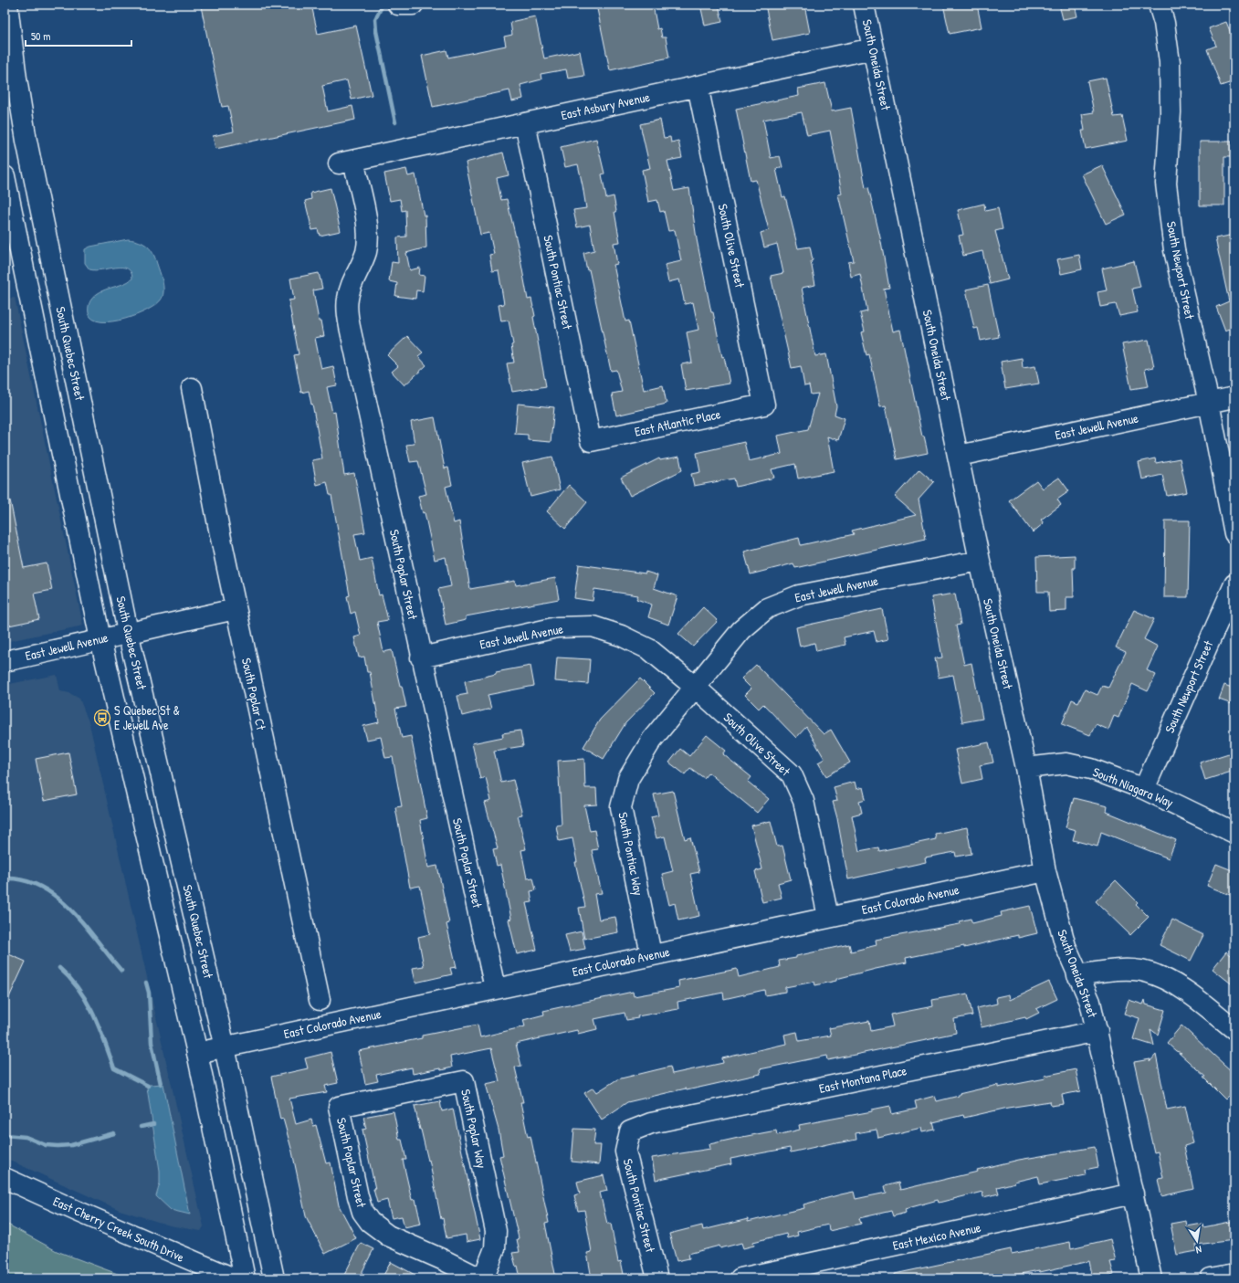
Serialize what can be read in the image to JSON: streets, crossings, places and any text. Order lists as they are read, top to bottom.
{
  "streets": {
    "street": [
      "South Oneida Street",
      "East Asbury Avenue",
      "South Olive Street",
      "South Newport Street",
      "South Pontiac Street",
      "South Quebec Street",
      "East Atlantic Place",
      "East Jewell Avenue",
      "South Poplar Street",
      "South Poplar Ct",
      "South Niagara Way",
      "South Pontiac Way",
      "East Colorado Avenue",
      "East Montana Place",
      "South Poplar Way",
      "East Cherry Creek South Drive",
      "East Mexico Avenue"
    ]
  },
  "crossings": [
    ["South Oneida Street", "East Asbury Avenue"],
    ["South Oneida Street", "East Jewell Avenue"],
    ["South Oneida Street", "South Niagara Way"],
    ["South Oneida Street", "East Colorado Avenue"],
    ["South Oneida Street", "East Montana Place"],
    ["South Oneida Street", "East Mexico Avenue"],
    ["East Asbury Avenue", "South Olive Street"],
    ["East Asbury Avenue", "South Pontiac Street"],
    ["East Asbury Avenue", "South Poplar Street"],
    ["South Olive Street", "East Atlantic Place"],
    ["South Olive Street", "East Jewell Avenue"],
    ["South Olive Street", "South Pontiac Way"],
    ["South Olive Street", "East Colorado Avenue"],
    ["South Newport Street", "East Jewell Avenue"],
    ["South Newport Street", "South Niagara Way"],
    ["South Pontiac Street", "East Atlantic Place"],
    ["South Pontiac Street", "East Montana Place"],
    ["South Quebec Street", "East Jewell Avenue"],
    ["South Quebec Street", "East Colorado Avenue"],
    ["East Jewell Avenue", "South Poplar Street"],
    ["East Jewell Avenue", "South Poplar Ct"],
    ["East Jewell Avenue", "South Pontiac Way"],
    ["South Poplar Street", "East Colorado Avenue"],
    ["South Poplar Street", "South Poplar Way"],
    ["South Poplar Ct", "East Colorado Avenue"],
    ["South Pontiac Way", "East Colorado Avenue"]
  ],
  "places": {
    "bus stop": ["S Quebec St & E Jewell Ave"]
  },
  "scale_bar": "50 m",
  "north": "bottom"
}
